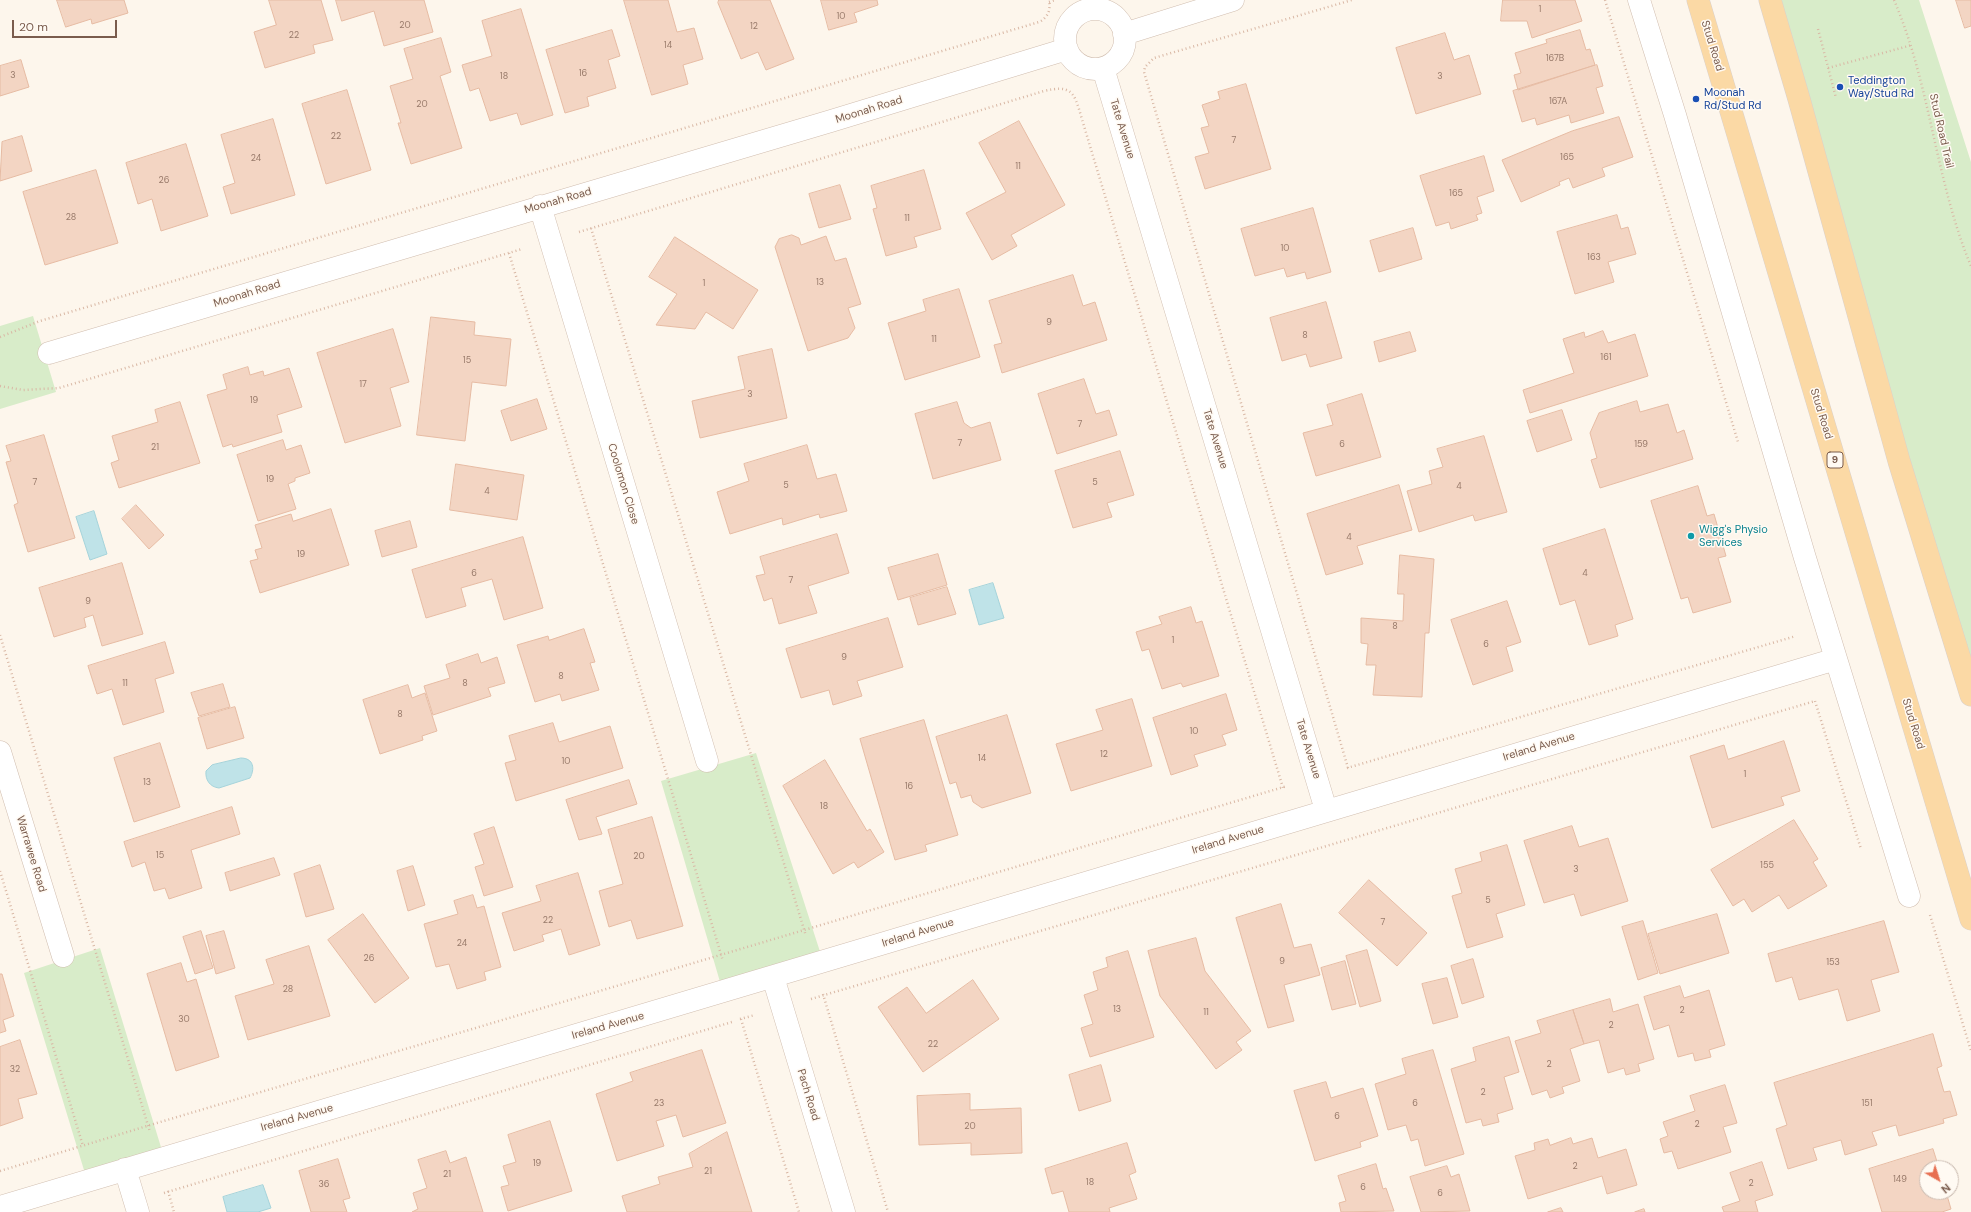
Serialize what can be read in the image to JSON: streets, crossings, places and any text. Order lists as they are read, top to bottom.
{
  "streets": {
    "main road": ["Stud Road", "9"],
    "street": [
      "Moonah Road",
      "Tate Avenue",
      "Coolomon Close",
      "Ireland Avenue",
      "Warrawee Road",
      "Pach Road"
    ],
    "path": ["Stud Road Trail"]
  },
  "crossings": [
    ["Moonah Road", "Tate Avenue"],
    ["Moonah Road", "Coolomon Close"],
    ["Tate Avenue", "Ireland Avenue"],
    ["Ireland Avenue", "Pach Road"]
  ],
  "places": ["Teddington Way/Stud Rd", "Moonah Rd/Stud Rd", "Wigg's Physio Services"],
  "house_numbers": [
    "1",
    "10",
    "20",
    "12",
    "22",
    "14",
    "167B",
    "16",
    "3",
    "18",
    "3",
    "167A",
    "20",
    "22",
    "7",
    "165",
    "24",
    "11",
    "26",
    "165",
    "28",
    "11",
    "10",
    "163",
    "13",
    "1",
    "9",
    "8",
    "11",
    "161",
    "15",
    "17",
    "3",
    "19",
    "7",
    "7",
    "6",
    "159",
    "21",
    "19",
    "7",
    "5",
    "5",
    "4",
    "4",
    "4",
    "19",
    "6",
    "4",
    "7",
    "9",
    "8",
    "1",
    "6",
    "9",
    "8",
    "11",
    "8",
    "8",
    "10",
    "12",
    "14",
    "10",
    "1",
    "13",
    "16",
    "18",
    "15",
    "20",
    "155",
    "3",
    "5",
    "22",
    "7",
    "24",
    "26",
    "9",
    "153",
    "28",
    "13",
    "2",
    "11",
    "30",
    "2",
    "22",
    "2",
    "32",
    "2",
    "23",
    "6",
    "151",
    "6",
    "2",
    "20",
    "19",
    "2",
    "21",
    "21",
    "149",
    "18",
    "2",
    "36",
    "6",
    "6"
  ],
  "scale_bar": "20 m",
  "north": "bottom right"
}
